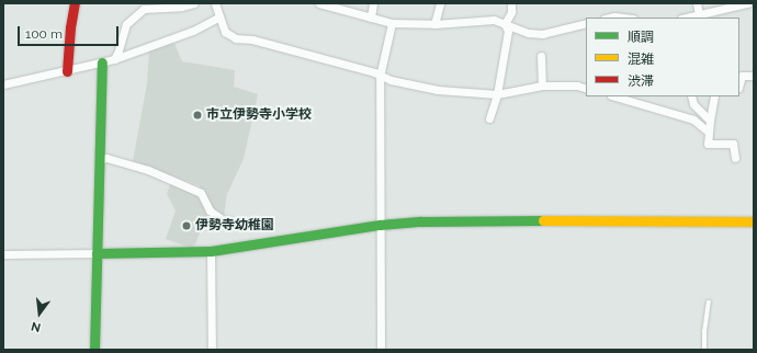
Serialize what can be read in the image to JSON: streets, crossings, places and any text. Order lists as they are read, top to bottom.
{
  "places": ["市立伊勢寺小学校", "伊勢寺幼稚園"],
  "legend": ["順調", "混雑", "渋滞"],
  "scale_bar": "100 m",
  "north": "bottom"
}
